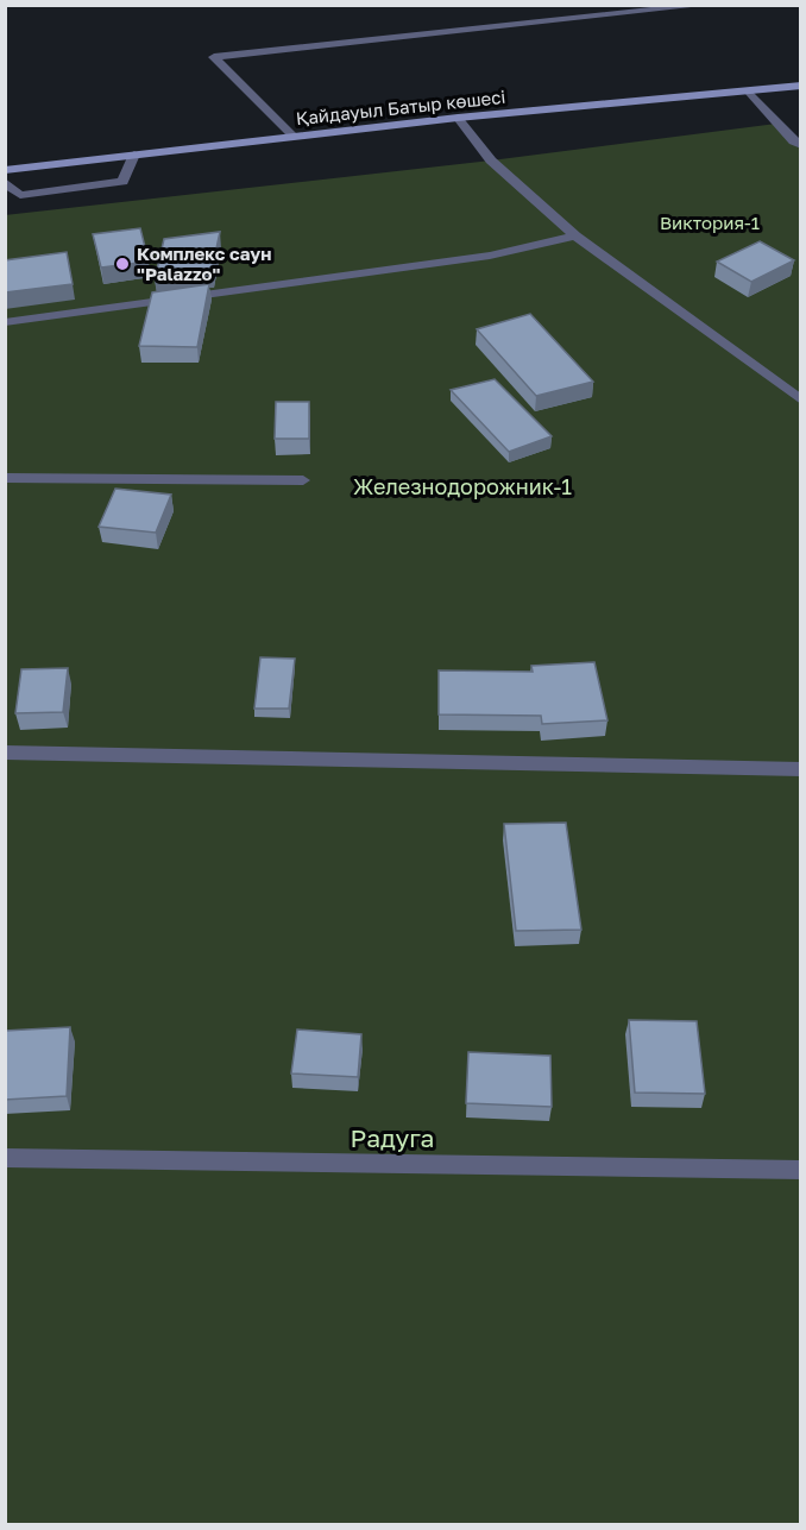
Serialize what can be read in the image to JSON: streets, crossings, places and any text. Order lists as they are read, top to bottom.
{
  "streets": {
    "street": ["Қайдауыл Батыр көшесі"]
  },
  "parks": ["Виктория-1", "Железнодорожник-1", "Радуга"],
  "places": ["Комплекс саун \"Palazzo\""]
}
